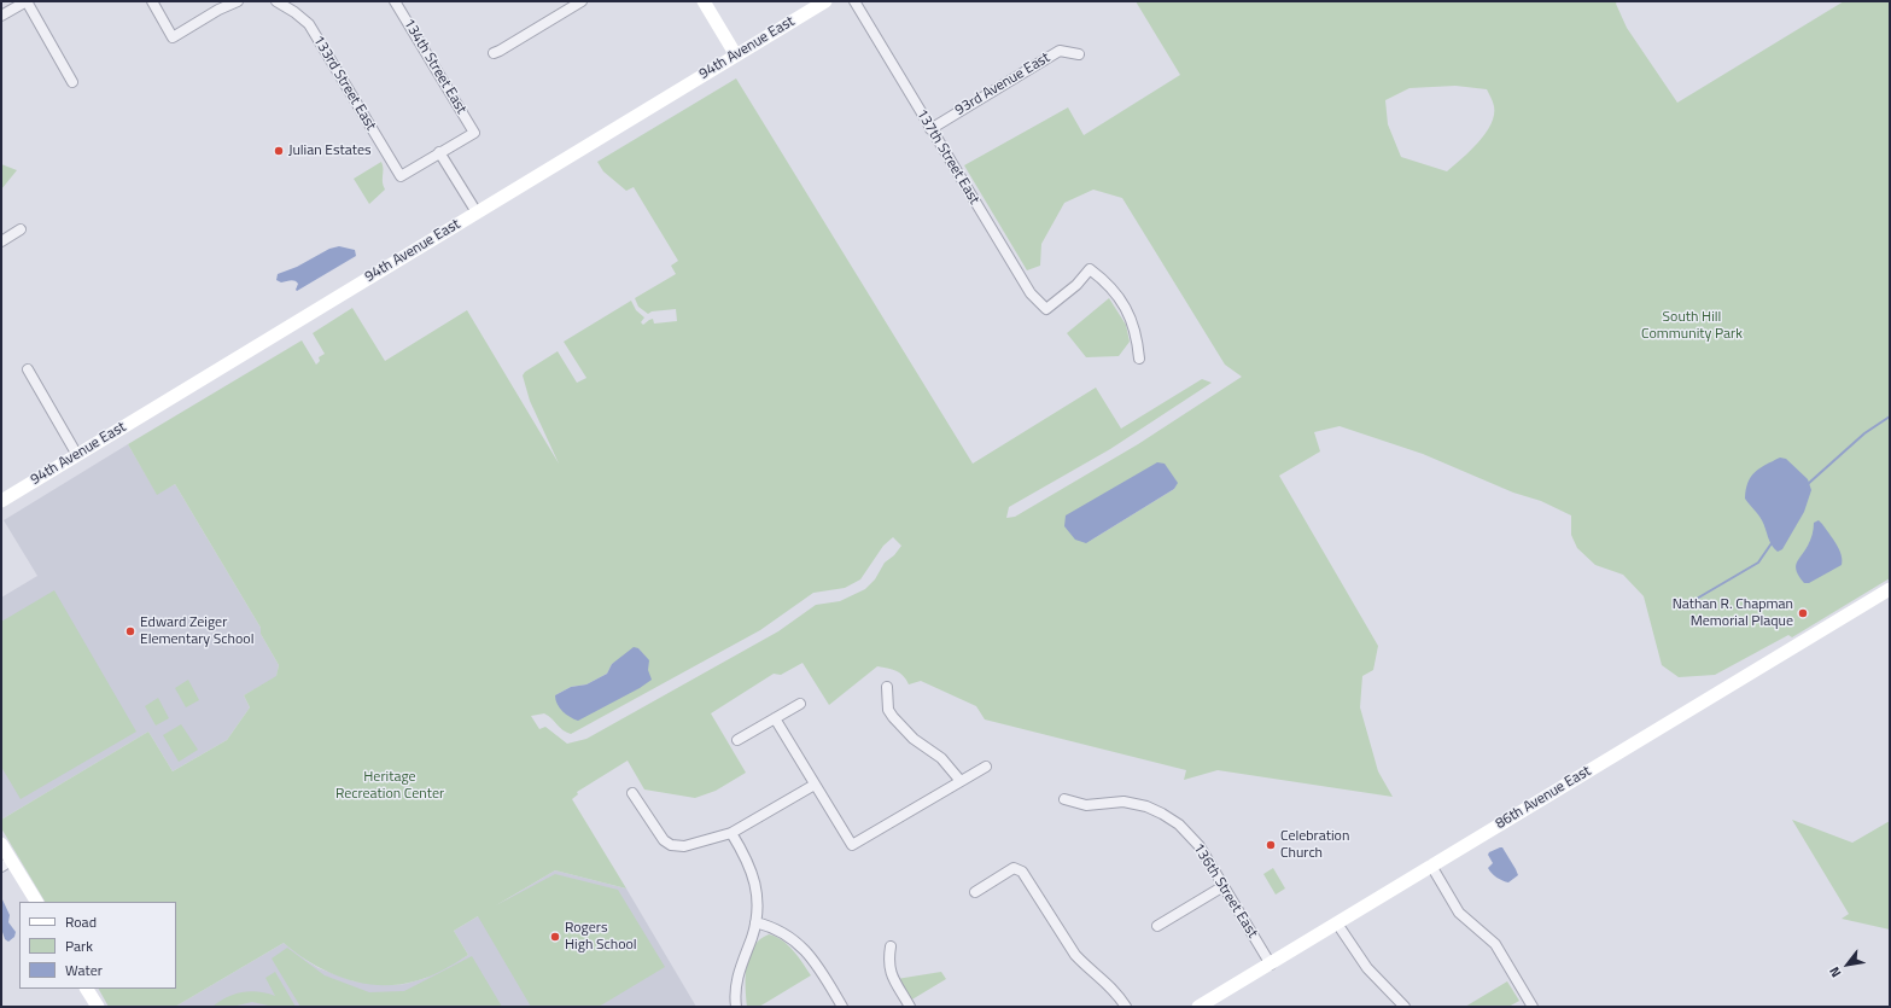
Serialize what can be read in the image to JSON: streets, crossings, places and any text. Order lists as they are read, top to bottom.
{
  "streets": {
    "street": [
      "94th Avenue East",
      "134th Street East",
      "133rd Street East",
      "93rd Avenue East",
      "137th Street East",
      "86th Avenue East",
      "136th Street East"
    ]
  },
  "crossings": [
    ["134th Street East", "133rd Street East"],
    ["93rd Avenue East", "137th Street East"],
    ["86th Avenue East", "136th Street East"]
  ],
  "parks": ["South Hill Community Park", "Heritage Recreation Center"],
  "places": [
    "Julian Estates",
    "Nathan R. Chapman Memorial Plaque",
    "Edward Zeiger Elementary School",
    "Celebration Church",
    "Rogers High School"
  ],
  "legend": ["Road", "Park", "Water"],
  "north": "bottom left"
}
